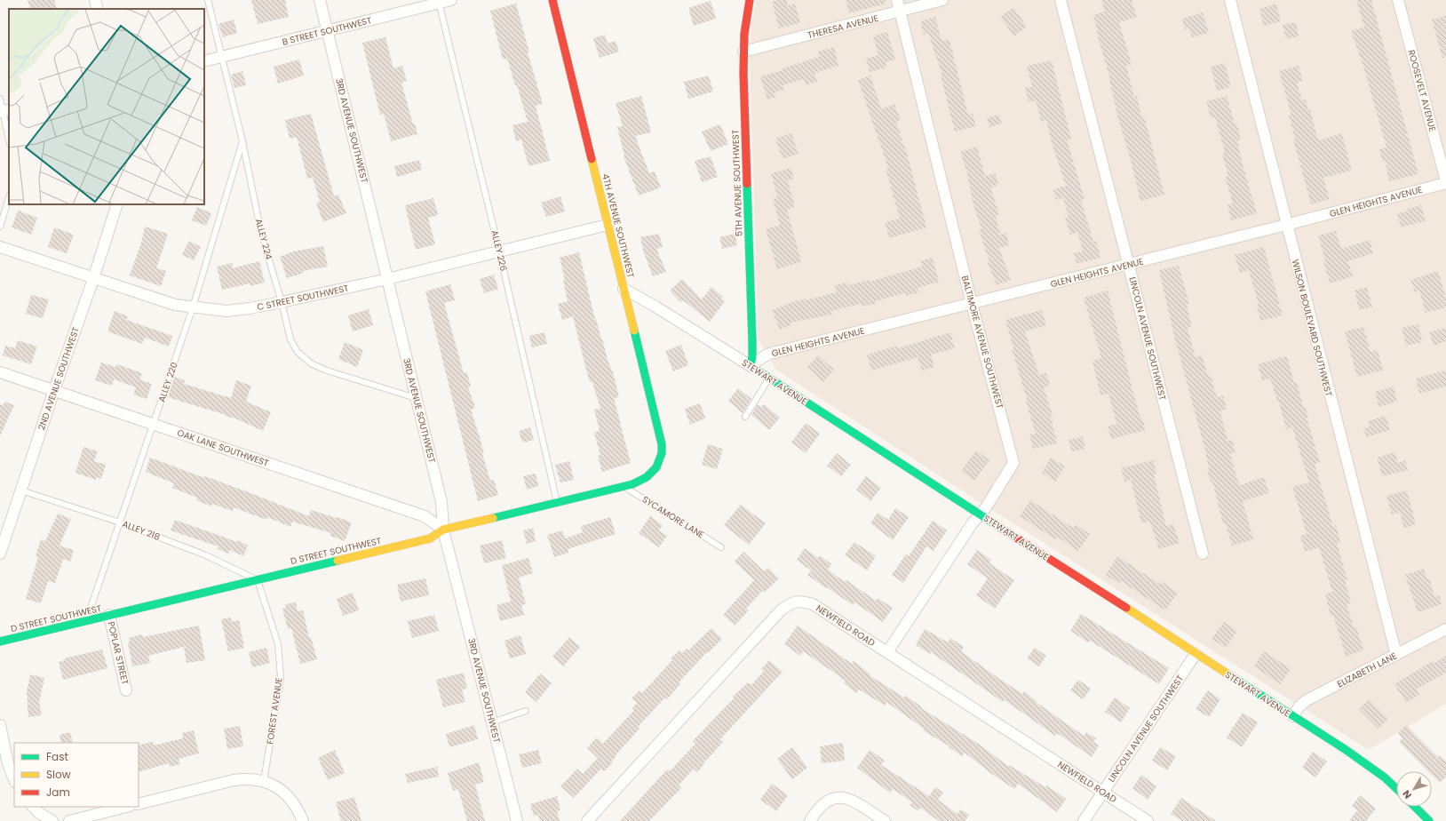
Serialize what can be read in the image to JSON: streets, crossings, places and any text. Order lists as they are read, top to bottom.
{
  "streets": {
    "street": [
      "THERESA AVENUE",
      "B STREET SOUTHWEST",
      "ROOSEVELT AVENUE",
      "3RD AVENUE SOUTHWEST",
      "5TH AVENUE SOUTHWEST",
      "GLEN HEIGHTS AVENUE",
      "4TH AVENUE SOUTHWEST",
      "C STREET SOUTHWEST",
      "WILSON BOULEVARD SOUTHWEST",
      "LINCOLN AVENUE SOUTHWEST",
      "BALTIMORE AVENUE SOUTHWEST",
      "2ND AVENUE SOUTHWEST",
      "STEWART AVENUE",
      "OAK LANE SOUTHWEST",
      "D STREET SOUTHWEST",
      "NEWFIELD ROAD",
      "POPLAR STREET",
      "ELIZABETH LANE"
    ],
    "lane": [
      "ALLEY 224",
      "ALLEY 226",
      "ALLEY 220",
      "SYCAMORE LANE",
      "ALLEY 218",
      "FOREST AVENUE"
    ]
  },
  "crossings": [
    ["THERESA AVENUE", "5TH AVENUE SOUTHWEST"],
    ["THERESA AVENUE", "BALTIMORE AVENUE SOUTHWEST"],
    ["B STREET SOUTHWEST", "3RD AVENUE SOUTHWEST"],
    ["B STREET SOUTHWEST", "ALLEY 224"],
    ["B STREET SOUTHWEST", "ALLEY 226"],
    ["ROOSEVELT AVENUE", "GLEN HEIGHTS AVENUE"],
    ["3RD AVENUE SOUTHWEST", "ALLEY 224"],
    ["3RD AVENUE SOUTHWEST", "C STREET SOUTHWEST"],
    ["3RD AVENUE SOUTHWEST", "OAK LANE SOUTHWEST"],
    ["3RD AVENUE SOUTHWEST", "D STREET SOUTHWEST"],
    ["5TH AVENUE SOUTHWEST", "GLEN HEIGHTS AVENUE"],
    ["5TH AVENUE SOUTHWEST", "STEWART AVENUE"],
    ["GLEN HEIGHTS AVENUE", "WILSON BOULEVARD SOUTHWEST"],
    ["GLEN HEIGHTS AVENUE", "LINCOLN AVENUE SOUTHWEST"],
    ["GLEN HEIGHTS AVENUE", "BALTIMORE AVENUE SOUTHWEST"],
    ["GLEN HEIGHTS AVENUE", "STEWART AVENUE"],
    ["4TH AVENUE SOUTHWEST", "C STREET SOUTHWEST"],
    ["4TH AVENUE SOUTHWEST", "STEWART AVENUE"],
    ["4TH AVENUE SOUTHWEST", "D STREET SOUTHWEST"],
    ["ALLEY 224", "C STREET SOUTHWEST"],
    ["ALLEY 224", "ALLEY 220"],
    ["ALLEY 226", "C STREET SOUTHWEST"],
    ["ALLEY 226", "D STREET SOUTHWEST"],
    ["C STREET SOUTHWEST", "2ND AVENUE SOUTHWEST"],
    ["C STREET SOUTHWEST", "ALLEY 220"],
    ["WILSON BOULEVARD SOUTHWEST", "ELIZABETH LANE"],
    ["LINCOLN AVENUE SOUTHWEST", "STEWART AVENUE"],
    ["LINCOLN AVENUE SOUTHWEST", "NEWFIELD ROAD"],
    ["BALTIMORE AVENUE SOUTHWEST", "STEWART AVENUE"],
    ["BALTIMORE AVENUE SOUTHWEST", "NEWFIELD ROAD"],
    ["2ND AVENUE SOUTHWEST", "OAK LANE SOUTHWEST"],
    ["2ND AVENUE SOUTHWEST", "ALLEY 218"],
    ["ALLEY 220", "OAK LANE SOUTHWEST"],
    ["ALLEY 220", "ALLEY 218"],
    ["ALLEY 220", "D STREET SOUTHWEST"],
    ["STEWART AVENUE", "ELIZABETH LANE"],
    ["OAK LANE SOUTHWEST", "D STREET SOUTHWEST"],
    ["SYCAMORE LANE", "D STREET SOUTHWEST"],
    ["ALLEY 218", "D STREET SOUTHWEST"],
    ["ALLEY 218", "FOREST AVENUE"],
    ["D STREET SOUTHWEST", "POPLAR STREET"],
    ["D STREET SOUTHWEST", "FOREST AVENUE"]
  ],
  "legend": ["Fast", "Slow", "Jam"],
  "north": "bottom left"
}
